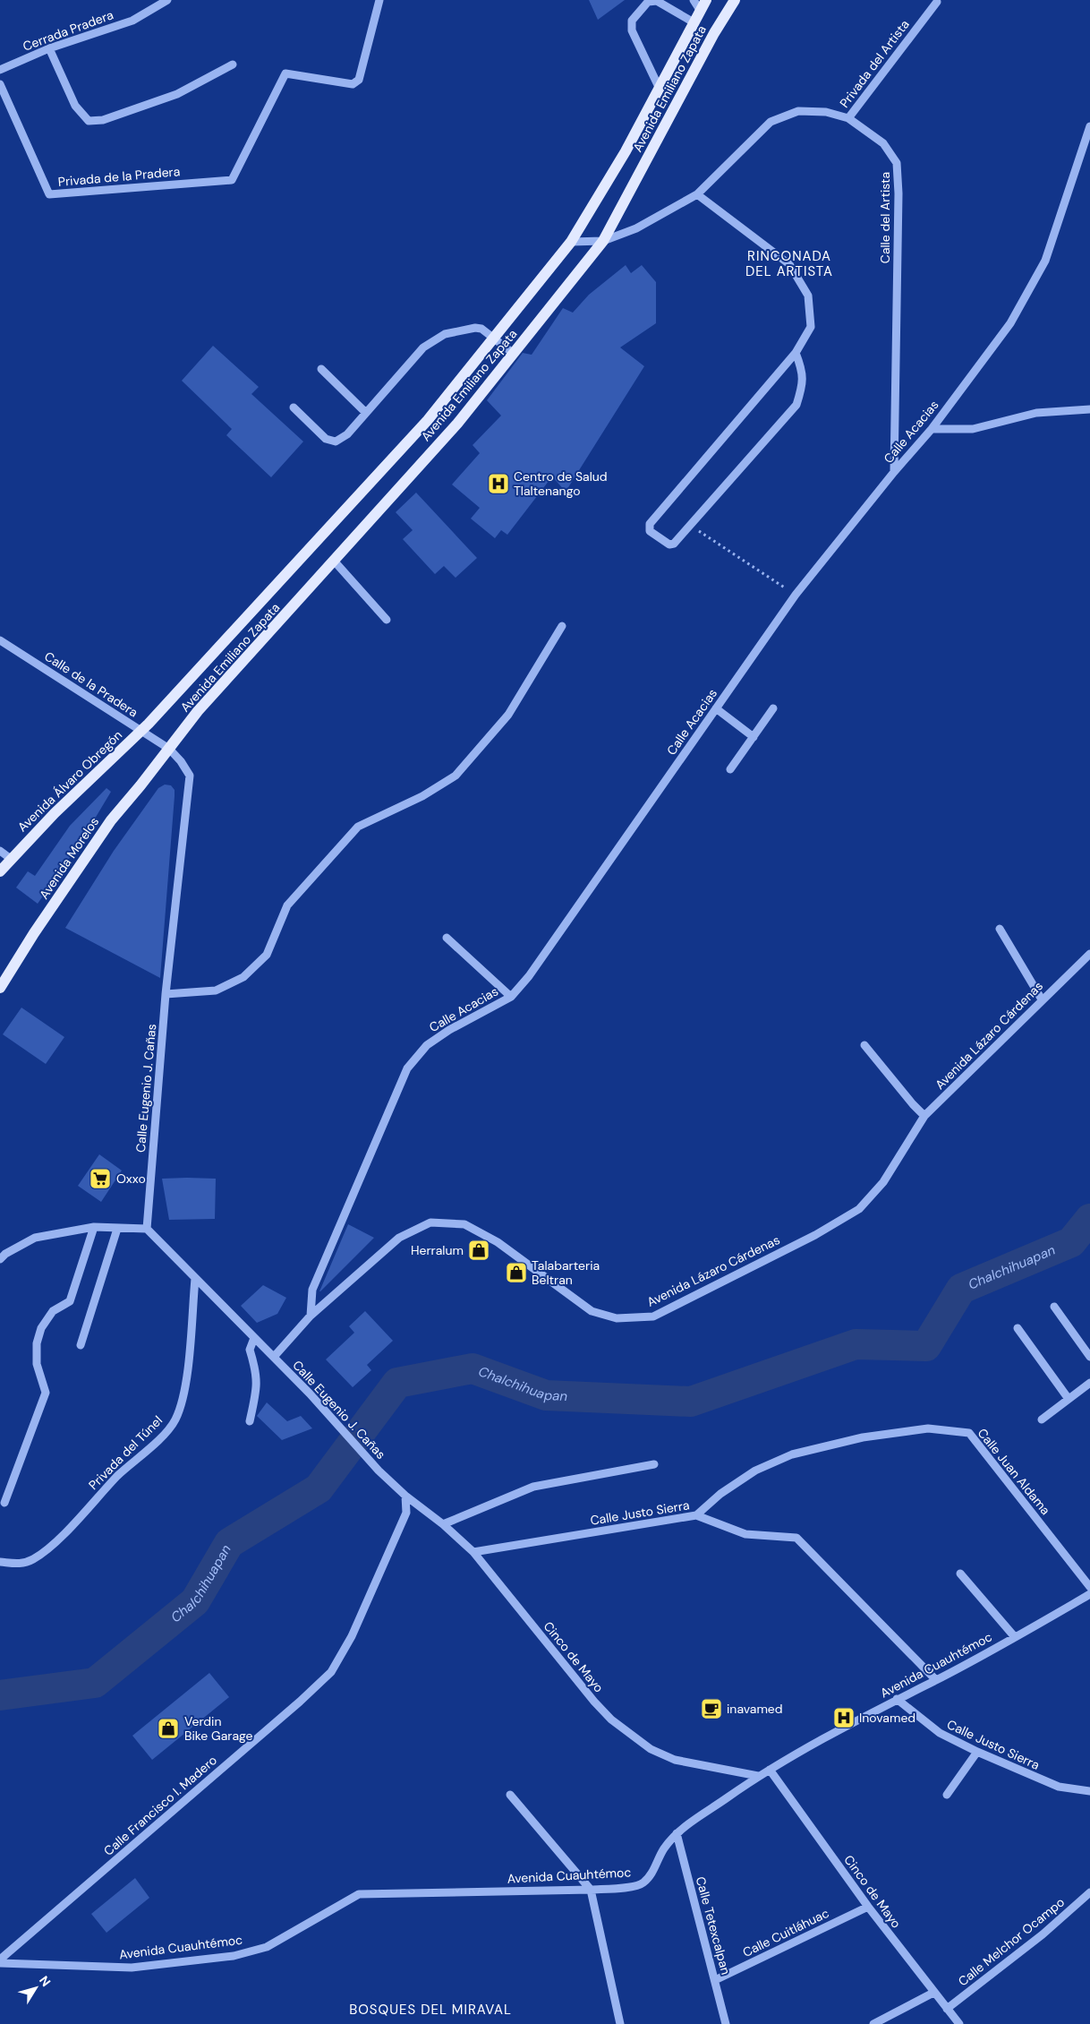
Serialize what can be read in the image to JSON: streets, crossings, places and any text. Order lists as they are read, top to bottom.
{
  "streets": {
    "main road": ["Avenida Emiliano Zapata", "Avenida Álvaro Obregón", "Avenida Morelos"],
    "street": [
      "Cerrada Pradera",
      "Privada del Artista",
      "Privada de la Pradera",
      "Calle del Artista",
      "Calle Acacias",
      "Calle de la Pradera",
      "Avenida Lázaro Cárdenas",
      "Calle Eugenio J. Cañas",
      "Privada del Túnel",
      "Calle Juan Aldama",
      "Calle Justo Sierra",
      "Cinco de Mayo",
      "Avenida Cuauhtémoc",
      "Calle Francisco I. Madero",
      "Calle Tetexcalpan",
      "Calle Cuitláhuac",
      "Calle Melchor Ocampo"
    ]
  },
  "crossings": [
    ["Privada del Artista", "Calle del Artista"],
    ["Avenida Emiliano Zapata", "Calle del Artista"],
    ["Avenida Emiliano Zapata", "Calle de la Pradera"],
    ["Avenida Emiliano Zapata", "Avenida Álvaro Obregón"],
    ["Avenida Emiliano Zapata", "Avenida Morelos"],
    ["Avenida Emiliano Zapata", "Calle Eugenio J. Cañas"],
    ["Calle del Artista", "Calle Acacias"],
    ["Calle Acacias", "Avenida Lázaro Cárdenas"],
    ["Calle de la Pradera", "Avenida Álvaro Obregón"],
    ["Calle de la Pradera", "Avenida Morelos"],
    ["Calle de la Pradera", "Calle Eugenio J. Cañas"],
    ["Avenida Morelos", "Calle Eugenio J. Cañas"],
    ["Avenida Lázaro Cárdenas", "Calle Eugenio J. Cañas"],
    ["Calle Eugenio J. Cañas", "Privada del Túnel"],
    ["Calle Eugenio J. Cañas", "Cinco de Mayo"],
    ["Calle Eugenio J. Cañas", "Calle Francisco I. Madero"],
    ["Calle Juan Aldama", "Calle Justo Sierra"],
    ["Calle Justo Sierra", "Cinco de Mayo"],
    ["Calle Justo Sierra", "Avenida Cuauhtémoc"],
    ["Cinco de Mayo", "Avenida Cuauhtémoc"],
    ["Cinco de Mayo", "Calle Francisco I. Madero"],
    ["Cinco de Mayo", "Calle Cuitláhuac"],
    ["Cinco de Mayo", "Calle Melchor Ocampo"],
    ["Avenida Cuauhtémoc", "Calle Tetexcalpan"],
    ["Calle Tetexcalpan", "Calle Cuitláhuac"]
  ],
  "districts": ["RINCONADA DEL ARTISTA", "BOSQUES DEL MIRAVAL"],
  "water": ["Chalchihuapan"],
  "places": {
    "hospital": ["Centro de Salud Tlaltenango", "Inovamed"],
    "supermarket": ["Oxxo"],
    "shop": ["Herralum", "Talabarteria Beltran", "Verdin Bike Garage"],
    "cafe": ["inavamed"]
  },
  "north": "top right"
}
